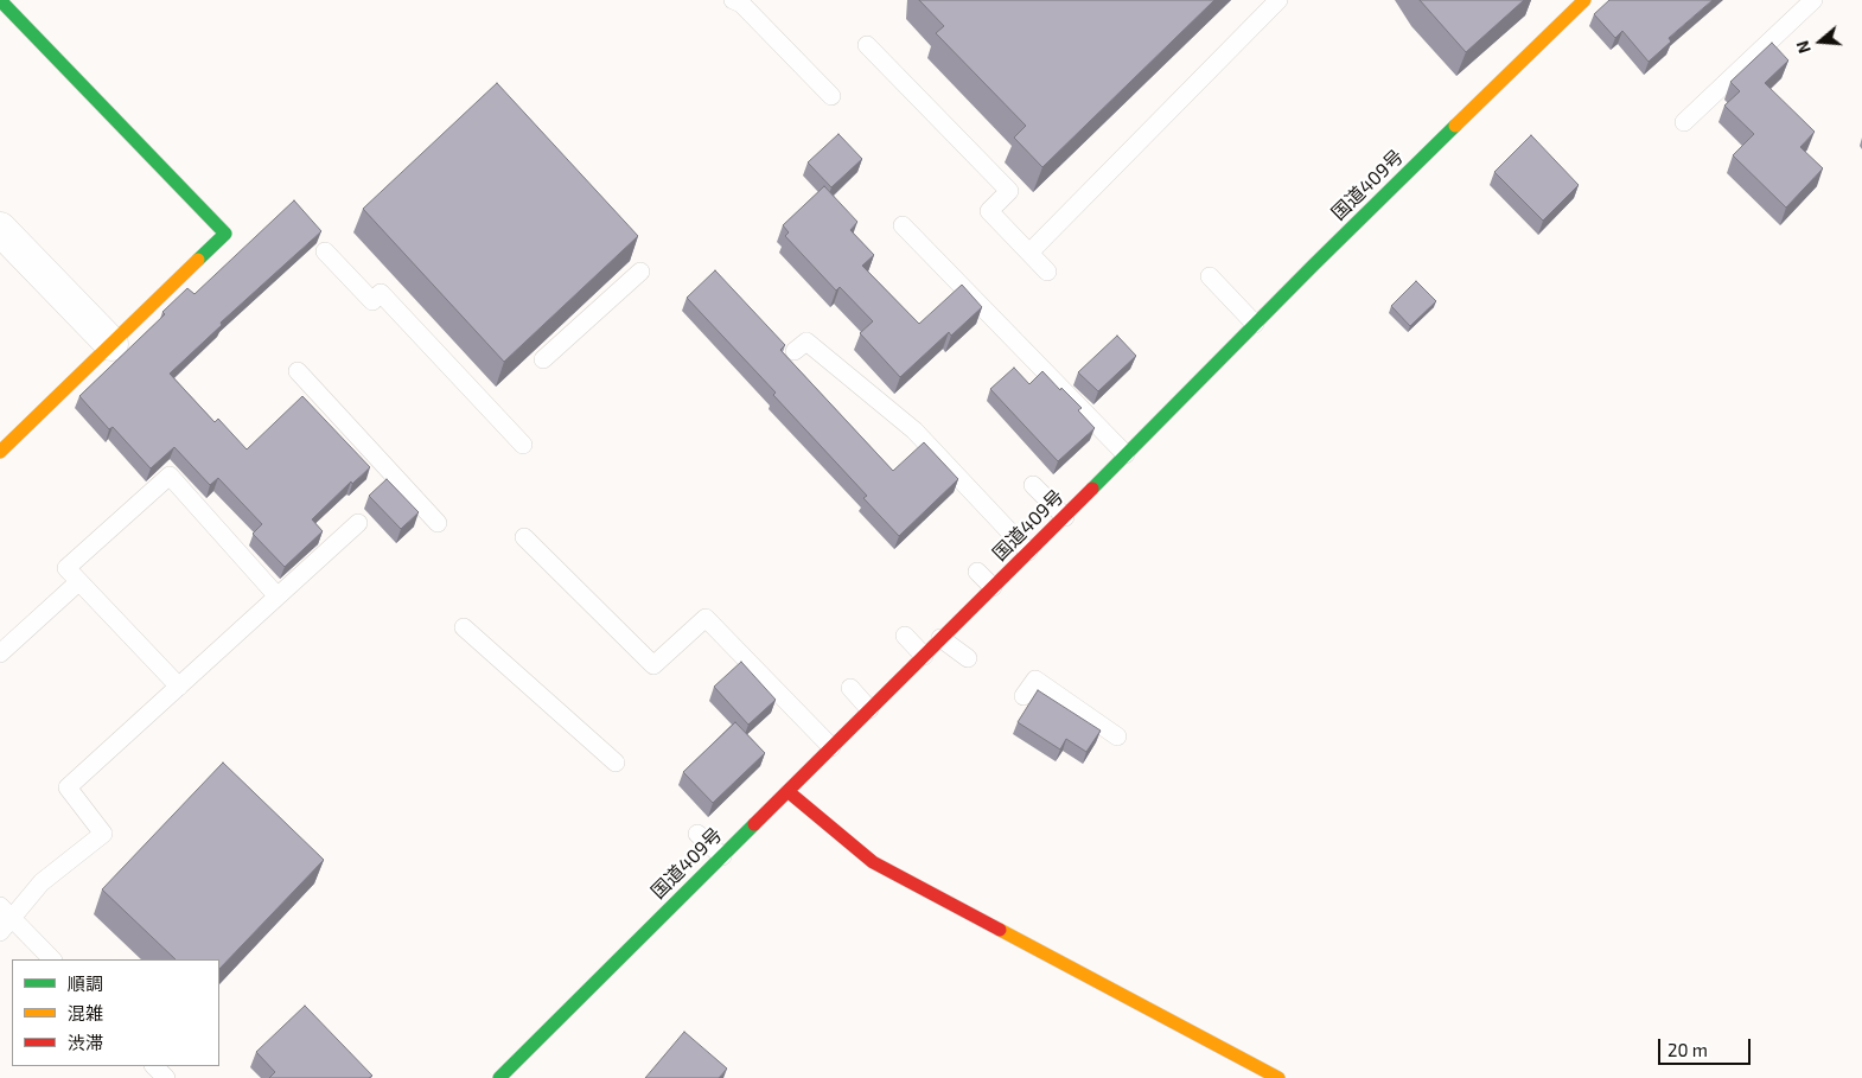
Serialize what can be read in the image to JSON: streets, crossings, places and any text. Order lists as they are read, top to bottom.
{
  "streets": {
    "main road": ["国道409号"]
  },
  "legend": ["順調", "混雑", "渋滞"],
  "scale_bar": "20 m",
  "north": "left"
}
